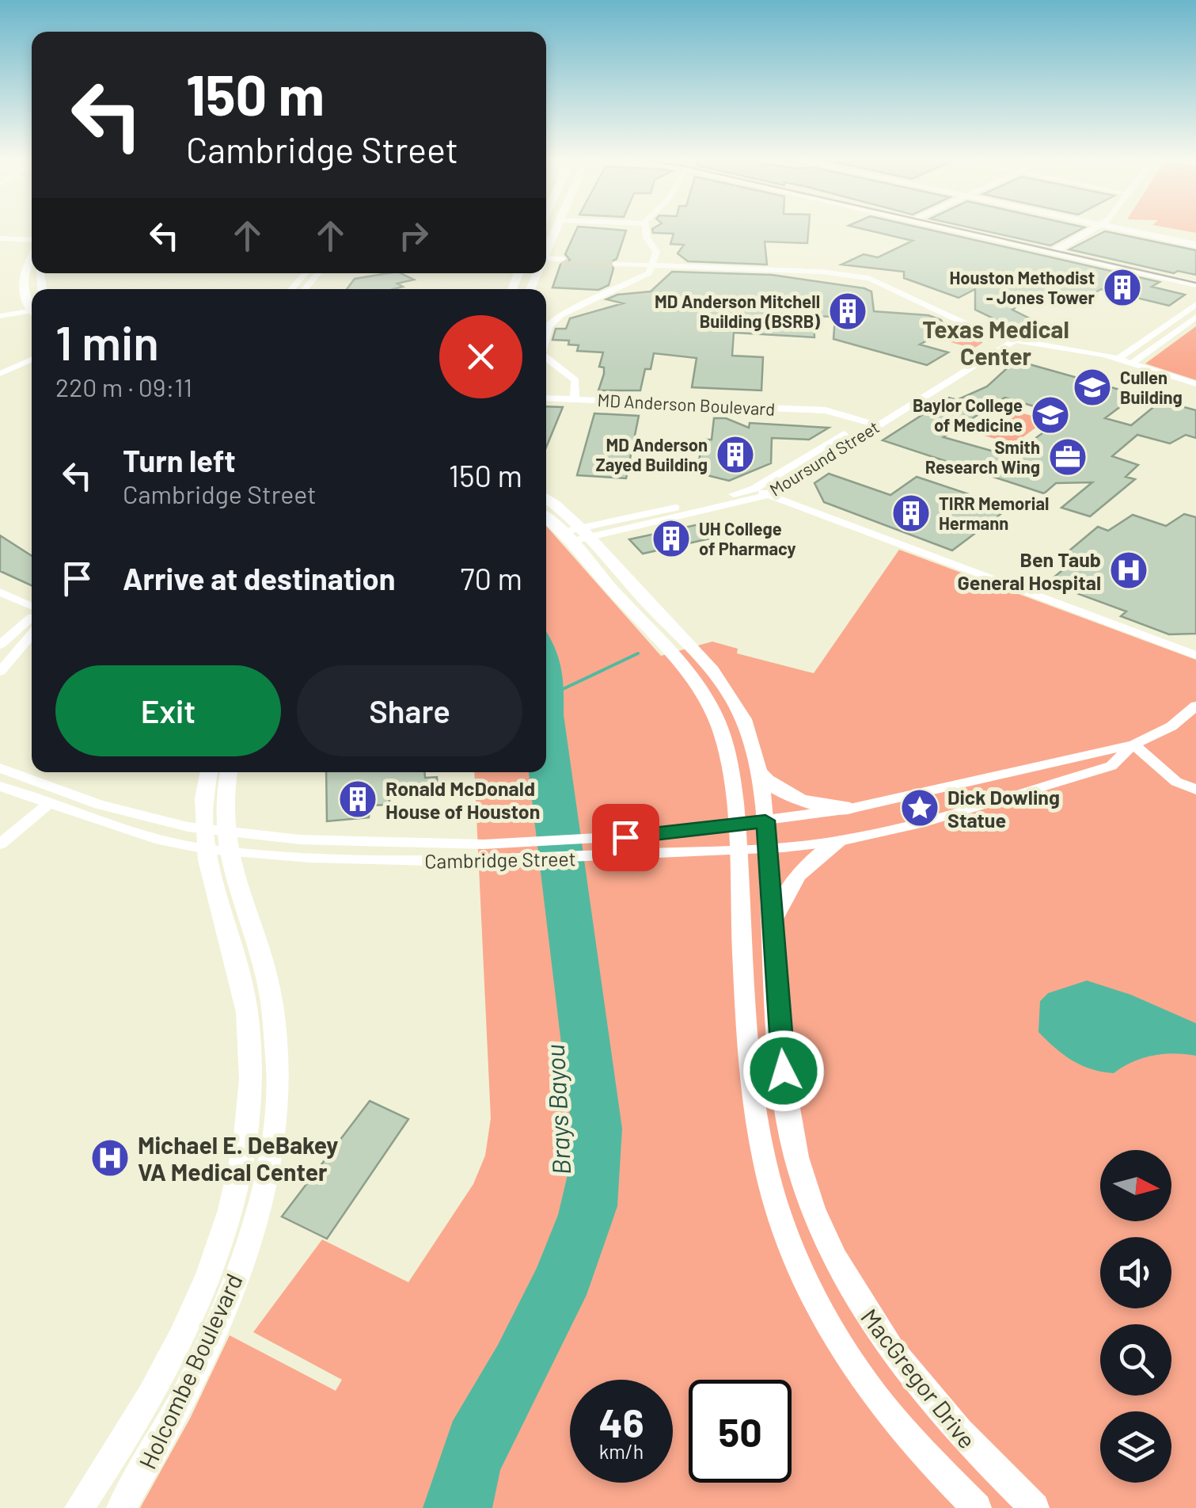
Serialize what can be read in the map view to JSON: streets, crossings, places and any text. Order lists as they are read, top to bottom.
{
  "streets": {
    "main road": ["Holcombe Boulevard", "MacGregor Drive"],
    "street": ["MD Anderson Boulevard", "Moursund Street", "Cambridge Street"]
  },
  "crossings": [
    ["MD Anderson Boulevard", "Moursund Street"],
    ["Moursund Street", "MacGregor Drive"],
    ["Cambridge Street", "Holcombe Boulevard"],
    ["Cambridge Street", "MacGregor Drive"]
  ],
  "districts": ["Texas Medical Center"],
  "water": ["Brays Bayou"],
  "places": {
    "building": [
      "Houston Methodist - Jones Tower",
      "MD Anderson Mitchell Building (BSRB)",
      "MD Anderson Zayed Building",
      "TIRR Memorial Hermann",
      "UH College of Pharmacy",
      "Ronald McDonald House of Houston"
    ],
    "school or university": ["Cullen Building", "Baylor College of Medicine"],
    "office": ["Smith Research Wing"],
    "hospital": ["Ben Taub General Hospital", "Michael E. DeBakey VA Medical Center"],
    "place": ["Dick Dowling Statue"]
  },
  "north": "right",
  "page": {
    "turn": ["150 m", "Cambridge Street"],
    "heading": ["1 min", "220 m · 09:11"],
    "list": [
      {
        "name": "Turn left",
        "note": "Cambridge Street",
        "value": "150 m"
      },
      {
        "name": "Arrive at destination",
        "value": "70 m"
      }
    ],
    "buttons": ["Exit", "Share"],
    "speed": "46 km/h",
    "limit": "50"
  }
}
